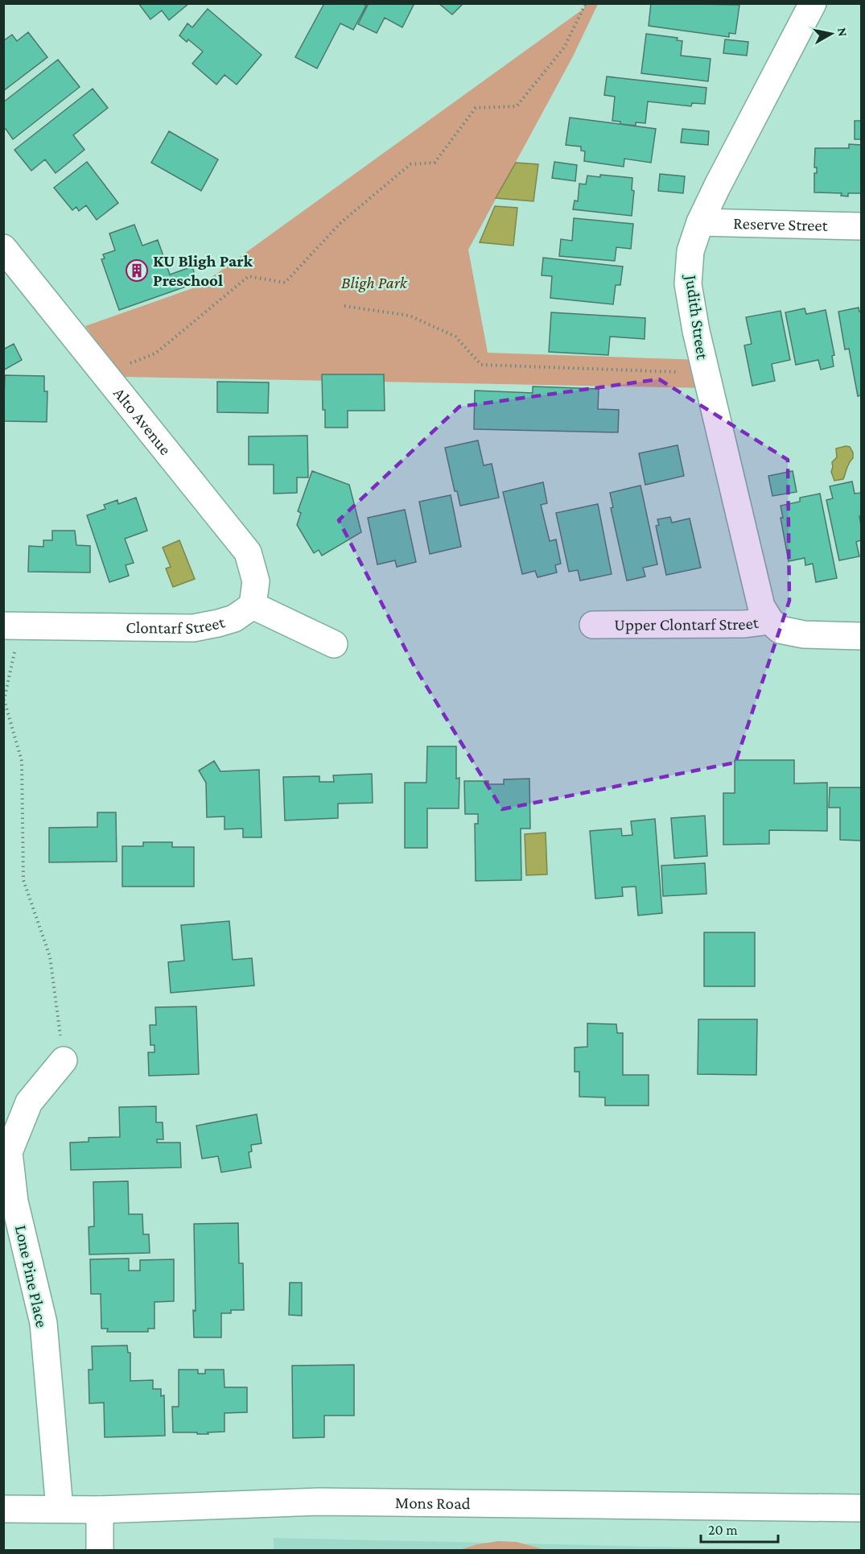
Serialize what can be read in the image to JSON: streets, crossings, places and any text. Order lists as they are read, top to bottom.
{
  "streets": {
    "street": [
      "Reserve Street",
      "Judith Street",
      "Alto Avenue",
      "Clontarf Street",
      "Upper Clontarf Street",
      "Lone Pine Place",
      "Mons Road"
    ]
  },
  "crossings": [
    ["Reserve Street", "Judith Street"],
    ["Judith Street", "Upper Clontarf Street"],
    ["Alto Avenue", "Clontarf Street"],
    ["Lone Pine Place", "Mons Road"]
  ],
  "parks": ["Bligh Park"],
  "places": {
    "building": ["KU Bligh Park Preschool"]
  },
  "scale_bar": "20 m",
  "north": "right"
}
